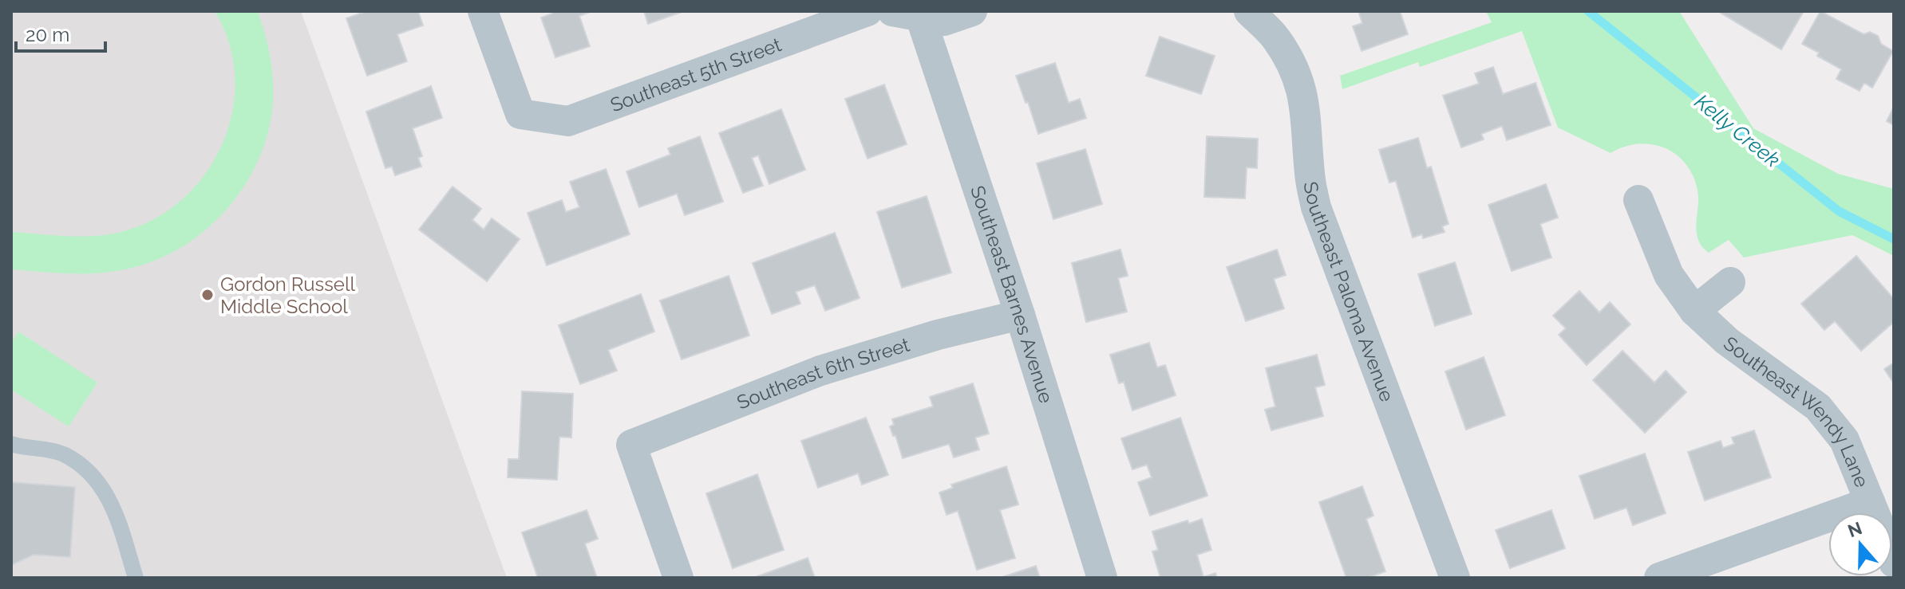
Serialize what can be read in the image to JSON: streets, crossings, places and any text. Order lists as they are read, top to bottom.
{
  "streets": {
    "street": [
      "Southeast 5th Street",
      "Southeast Paloma Avenue",
      "Southeast Barnes Avenue",
      "Southeast 6th Street",
      "Southeast Wendy Lane"
    ]
  },
  "crossings": [
    ["Southeast Barnes Avenue", "Southeast 6th Street"]
  ],
  "water": ["Kelly Creek"],
  "places": ["Gordon Russell Middle School"],
  "scale_bar": "20 m",
  "north": "top"
}
